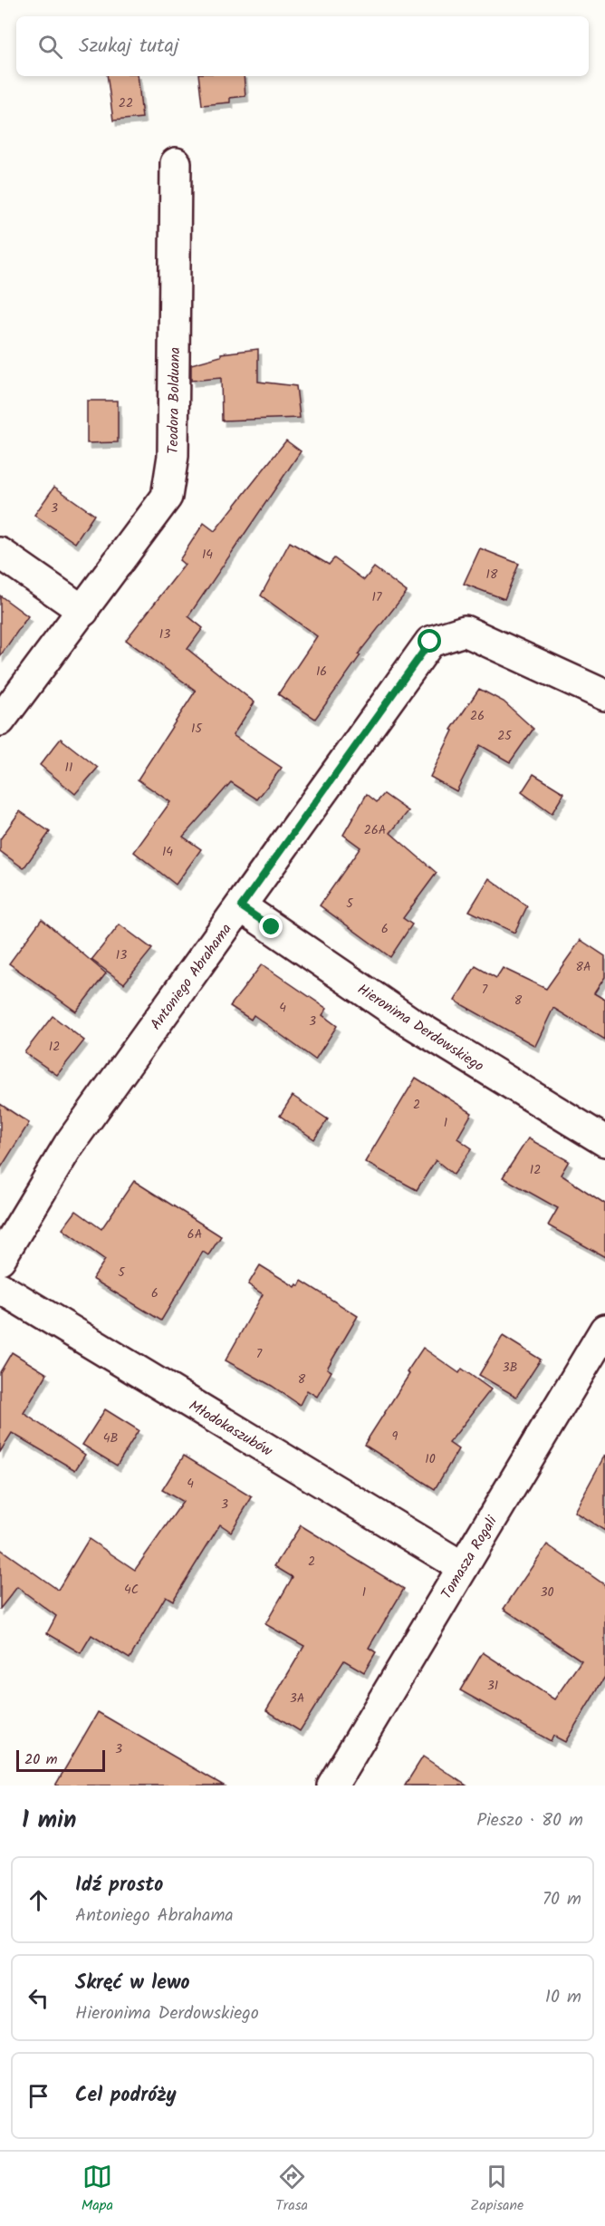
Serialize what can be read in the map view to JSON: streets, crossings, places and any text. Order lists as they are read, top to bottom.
{
  "streets": {
    "street": [
      "Teodora Bolduana",
      "Antoniego Abrahama",
      "Hieronima Derdowskiego",
      "Młodokaszubów",
      "Tomasza Rogali"
    ]
  },
  "crossings": [
    ["Antoniego Abrahama", "Hieronima Derdowskiego"],
    ["Młodokaszubów", "Tomasza Rogali"]
  ],
  "house_numbers": [
    "22",
    "3",
    "14",
    "18",
    "17",
    "13",
    "16",
    "26",
    "15",
    "25",
    "11",
    "26A",
    "14",
    "5",
    "6",
    "13",
    "8A",
    "7",
    "8",
    "4",
    "3",
    "12",
    "2",
    "1",
    "12",
    "6A",
    "5",
    "6",
    "7",
    "3B",
    "8",
    "9",
    "4B",
    "10",
    "4",
    "3",
    "2",
    "4C",
    "1",
    "30",
    "31",
    "3A",
    "3"
  ],
  "scale_bar": "20 m",
  "page": {
    "search": "Szukaj tutaj",
    "scale": "20 m",
    "heading": ["1 min", "Pieszo · 80 m"],
    "list": [
      ["Idź prosto", "Antoniego Abrahama", "70 m"],
      ["Skręć w lewo", "Hieronima Derdowskiego", "10 m"],
      "Cel podróży"
    ],
    "nav": ["Mapa", "Trasa", "Zapisane"]
  }
}
